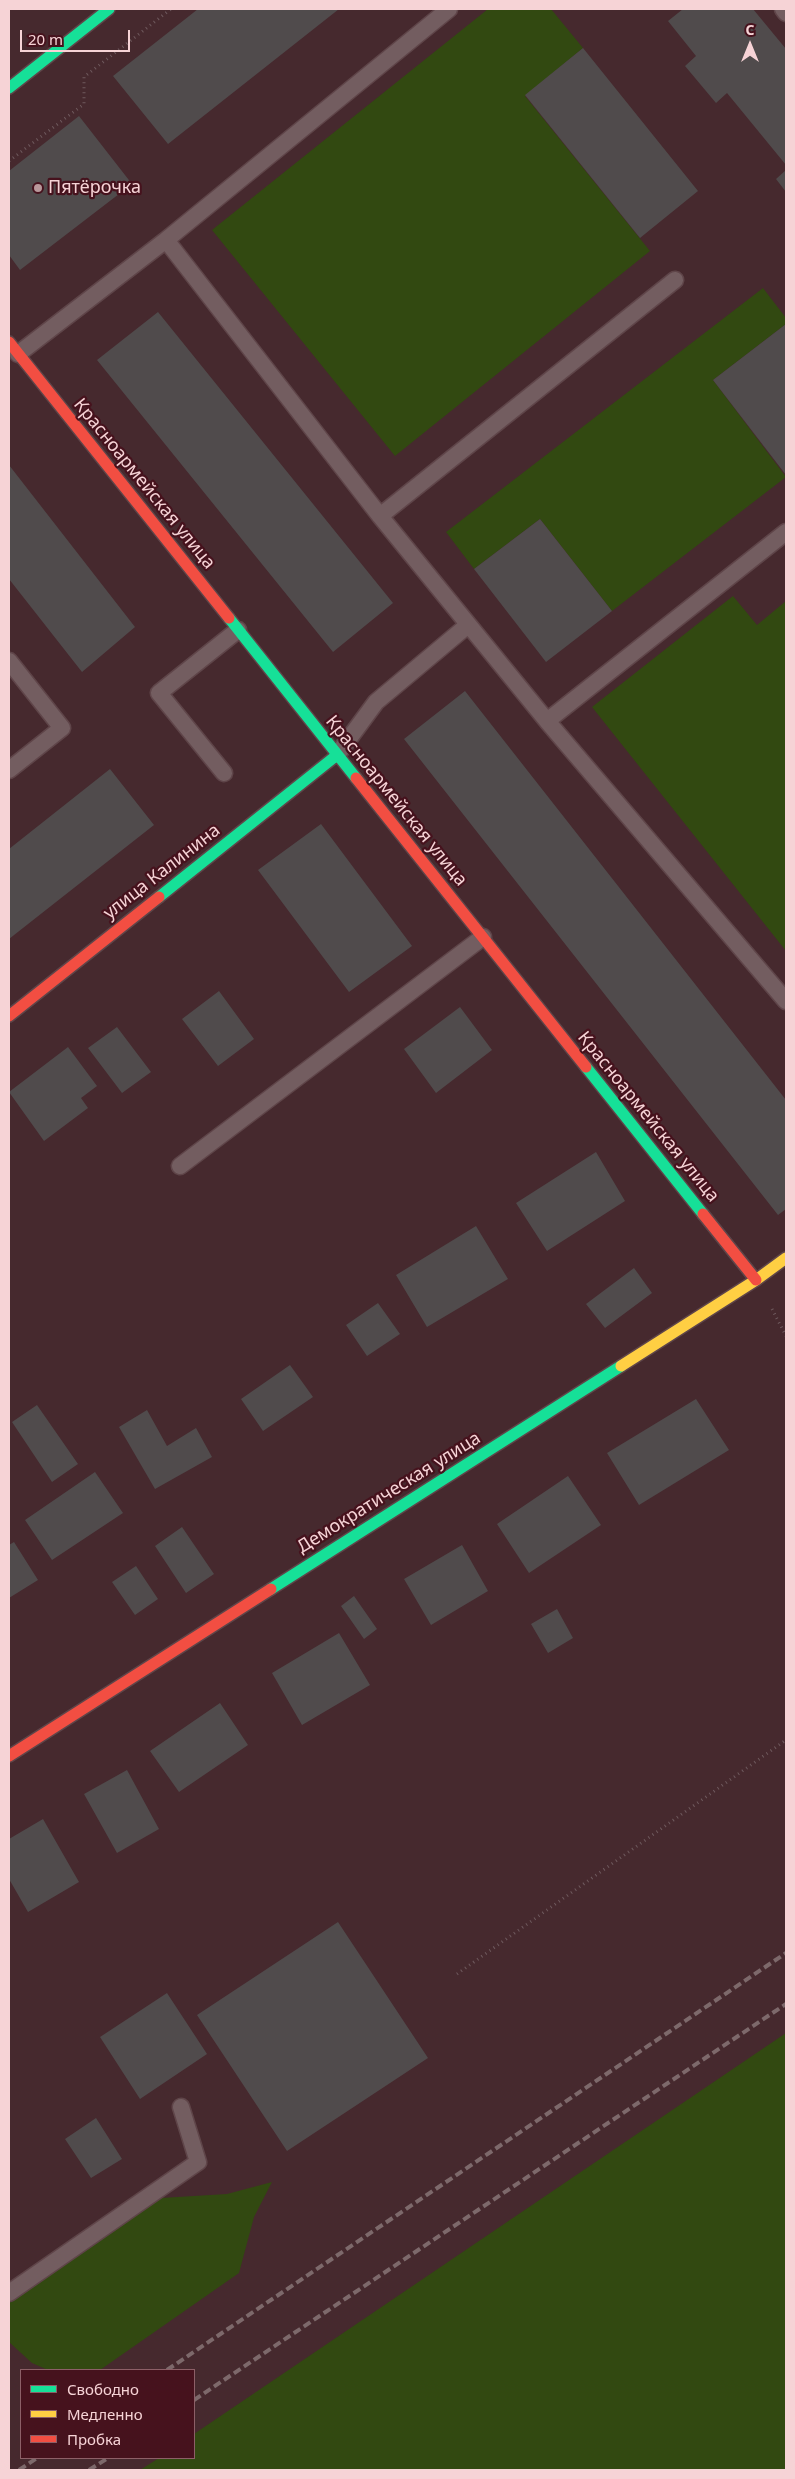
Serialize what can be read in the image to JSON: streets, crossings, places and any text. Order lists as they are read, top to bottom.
{
  "streets": {
    "street": ["Красноармейская улица", "улица Калинина", "Демократическая улица"]
  },
  "crossings": [
    ["Красноармейская улица", "улица Калинина"],
    ["Красноармейская улица", "Демократическая улица"]
  ],
  "places": ["Пятёрочка"],
  "legend": ["Свободно", "Медленно", "Пробка"],
  "scale_bar": "20 m",
  "north": "top"
}
